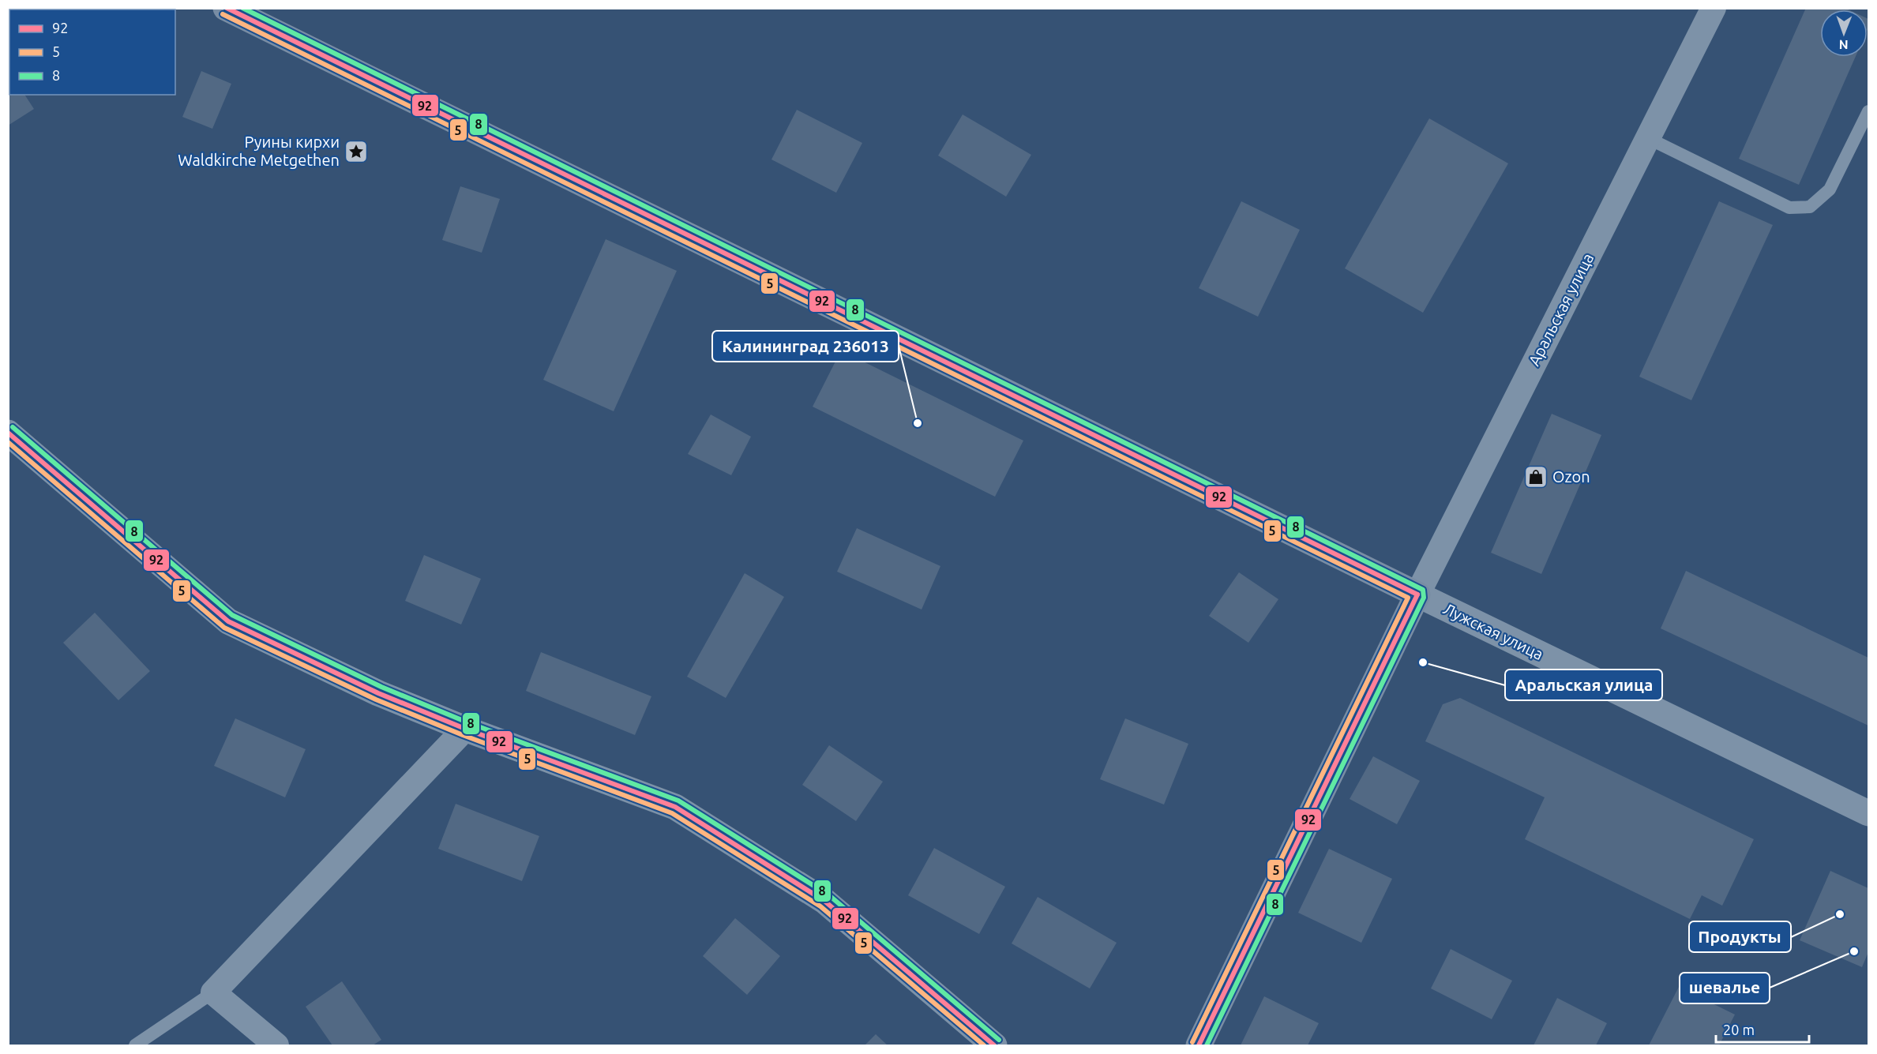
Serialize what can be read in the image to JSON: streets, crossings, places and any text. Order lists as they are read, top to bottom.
{
  "streets": {
    "main road": ["Аральская улица", "Лужская улица"]
  },
  "crossings": [
    ["Аральская улица", "Лужская улица"]
  ],
  "places": {
    "place": ["Руины кирхи Waldkirche Metgethen"],
    "other": [
      "Калининград 236013",
      "Аральская улица",
      "Продукты",
      "шевалье"
    ],
    "shop": ["Ozon"]
  },
  "lines": ["transit line 92", "transit line 8", "transit line 5"],
  "legend": ["92", "5", "8"],
  "scale_bar": "20 m",
  "north": "bottom"
}
